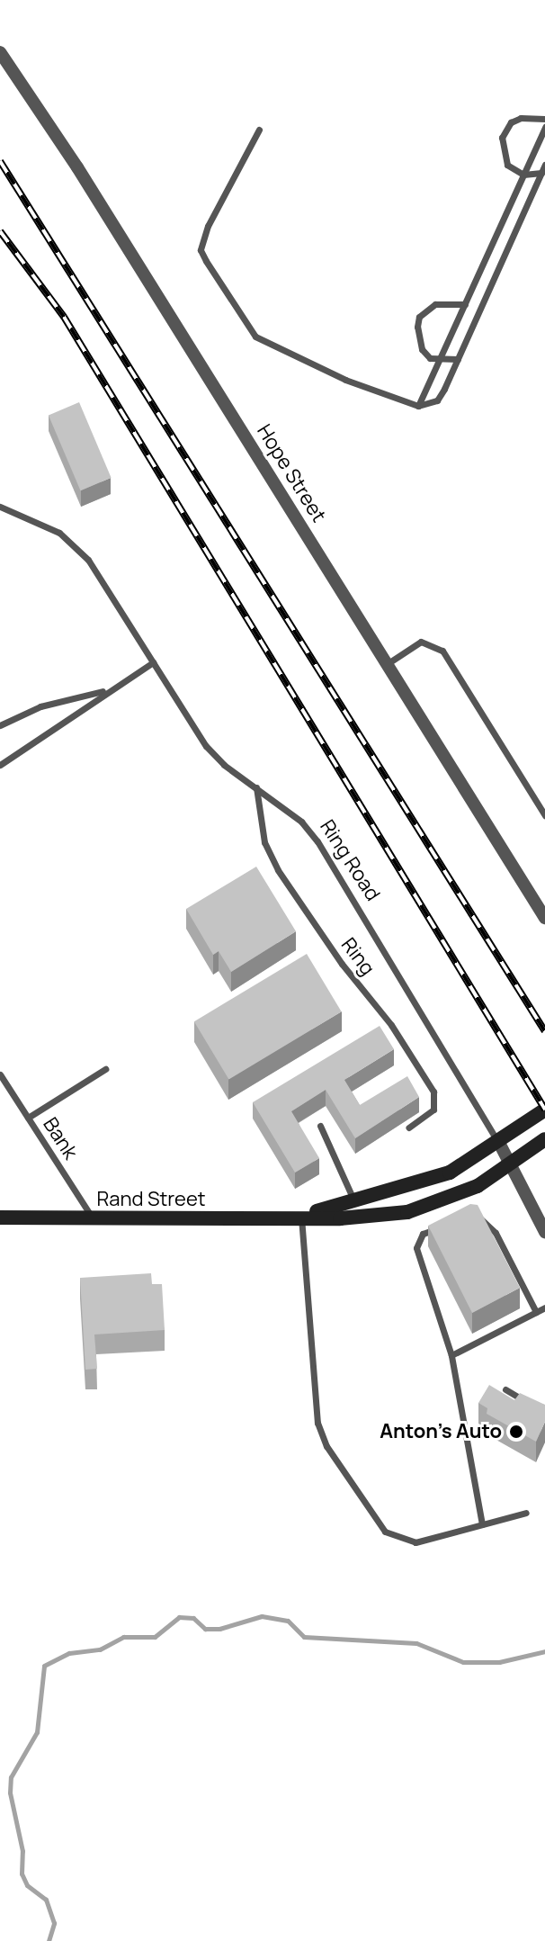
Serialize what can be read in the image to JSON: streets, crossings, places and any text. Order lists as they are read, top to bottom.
{
  "streets": {
    "street": ["Hope Street", "Ring Road", "Rand Street"],
    "lane": ["Ring", "Bank"]
  },
  "crossings": [
    ["Ring Road", "Ring"],
    ["Ring Road", "Rand Street"],
    ["Bank", "Rand Street"]
  ],
  "places": ["Anton's Auto"]
}
